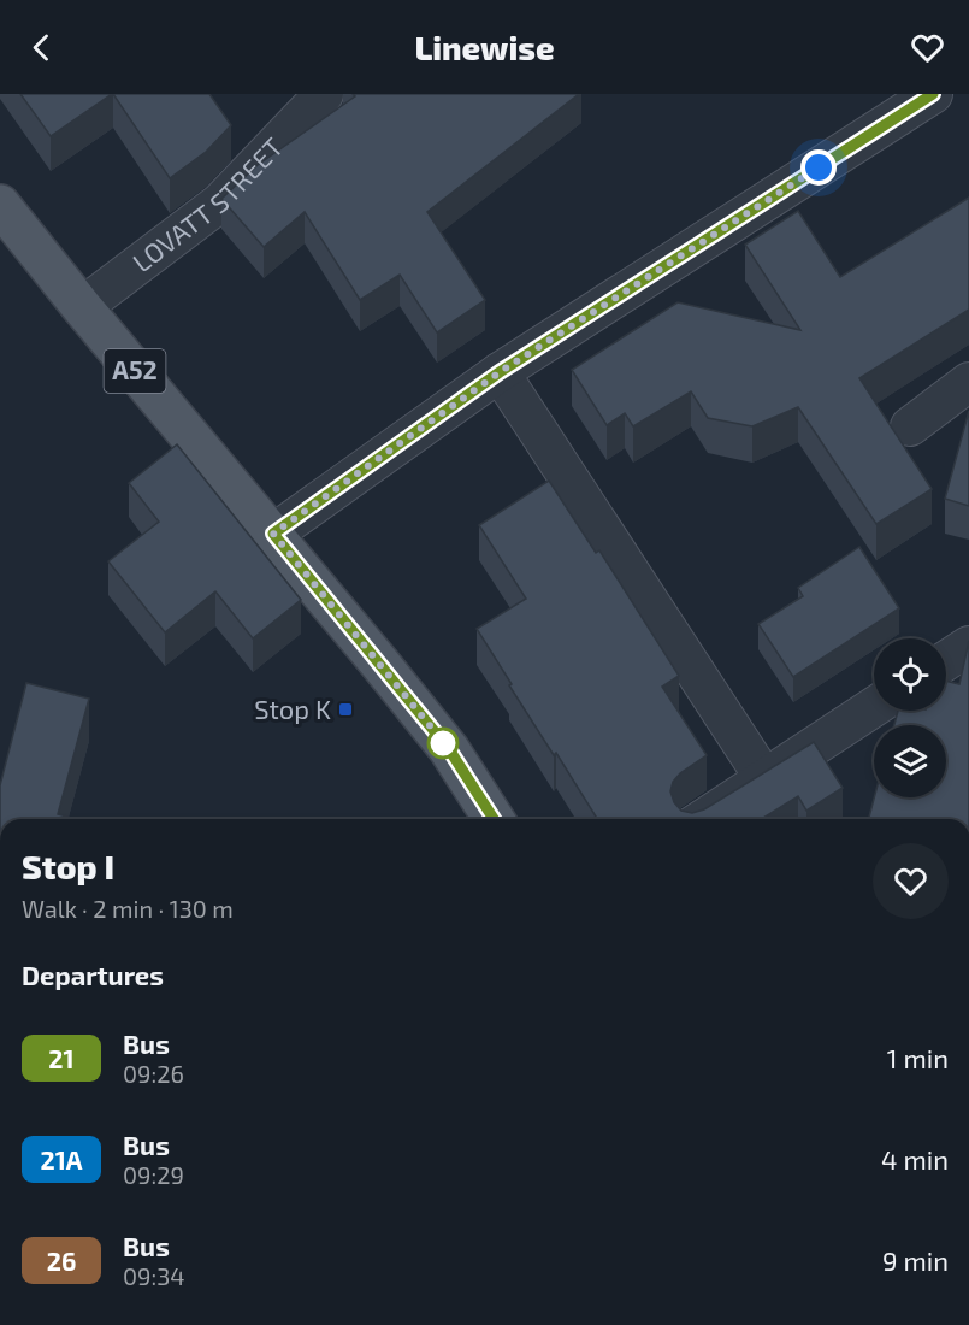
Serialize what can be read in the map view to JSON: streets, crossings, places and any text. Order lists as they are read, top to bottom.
{
  "streets": {
    "main road": ["A52"],
    "street": ["LOVATT STREET"]
  },
  "crossings": [
    ["LOVATT STREET", "A52"]
  ],
  "places": {
    "transit": ["Stop K"]
  },
  "lines": ["bus line 21"],
  "page": {
    "header": "Linewise",
    "heading": [
      ["Stop I", "Walk · 2 min · 130 m"],
      "Departures"
    ],
    "list": [
      {
        "mark": "21",
        "name": "Bus",
        "note": "09:26",
        "value": "1 min"
      },
      {
        "mark": "21A",
        "name": "Bus",
        "note": "09:29",
        "value": "4 min"
      },
      {
        "mark": "26",
        "name": "Bus",
        "note": "09:34",
        "value": "9 min"
      }
    ]
  }
}
